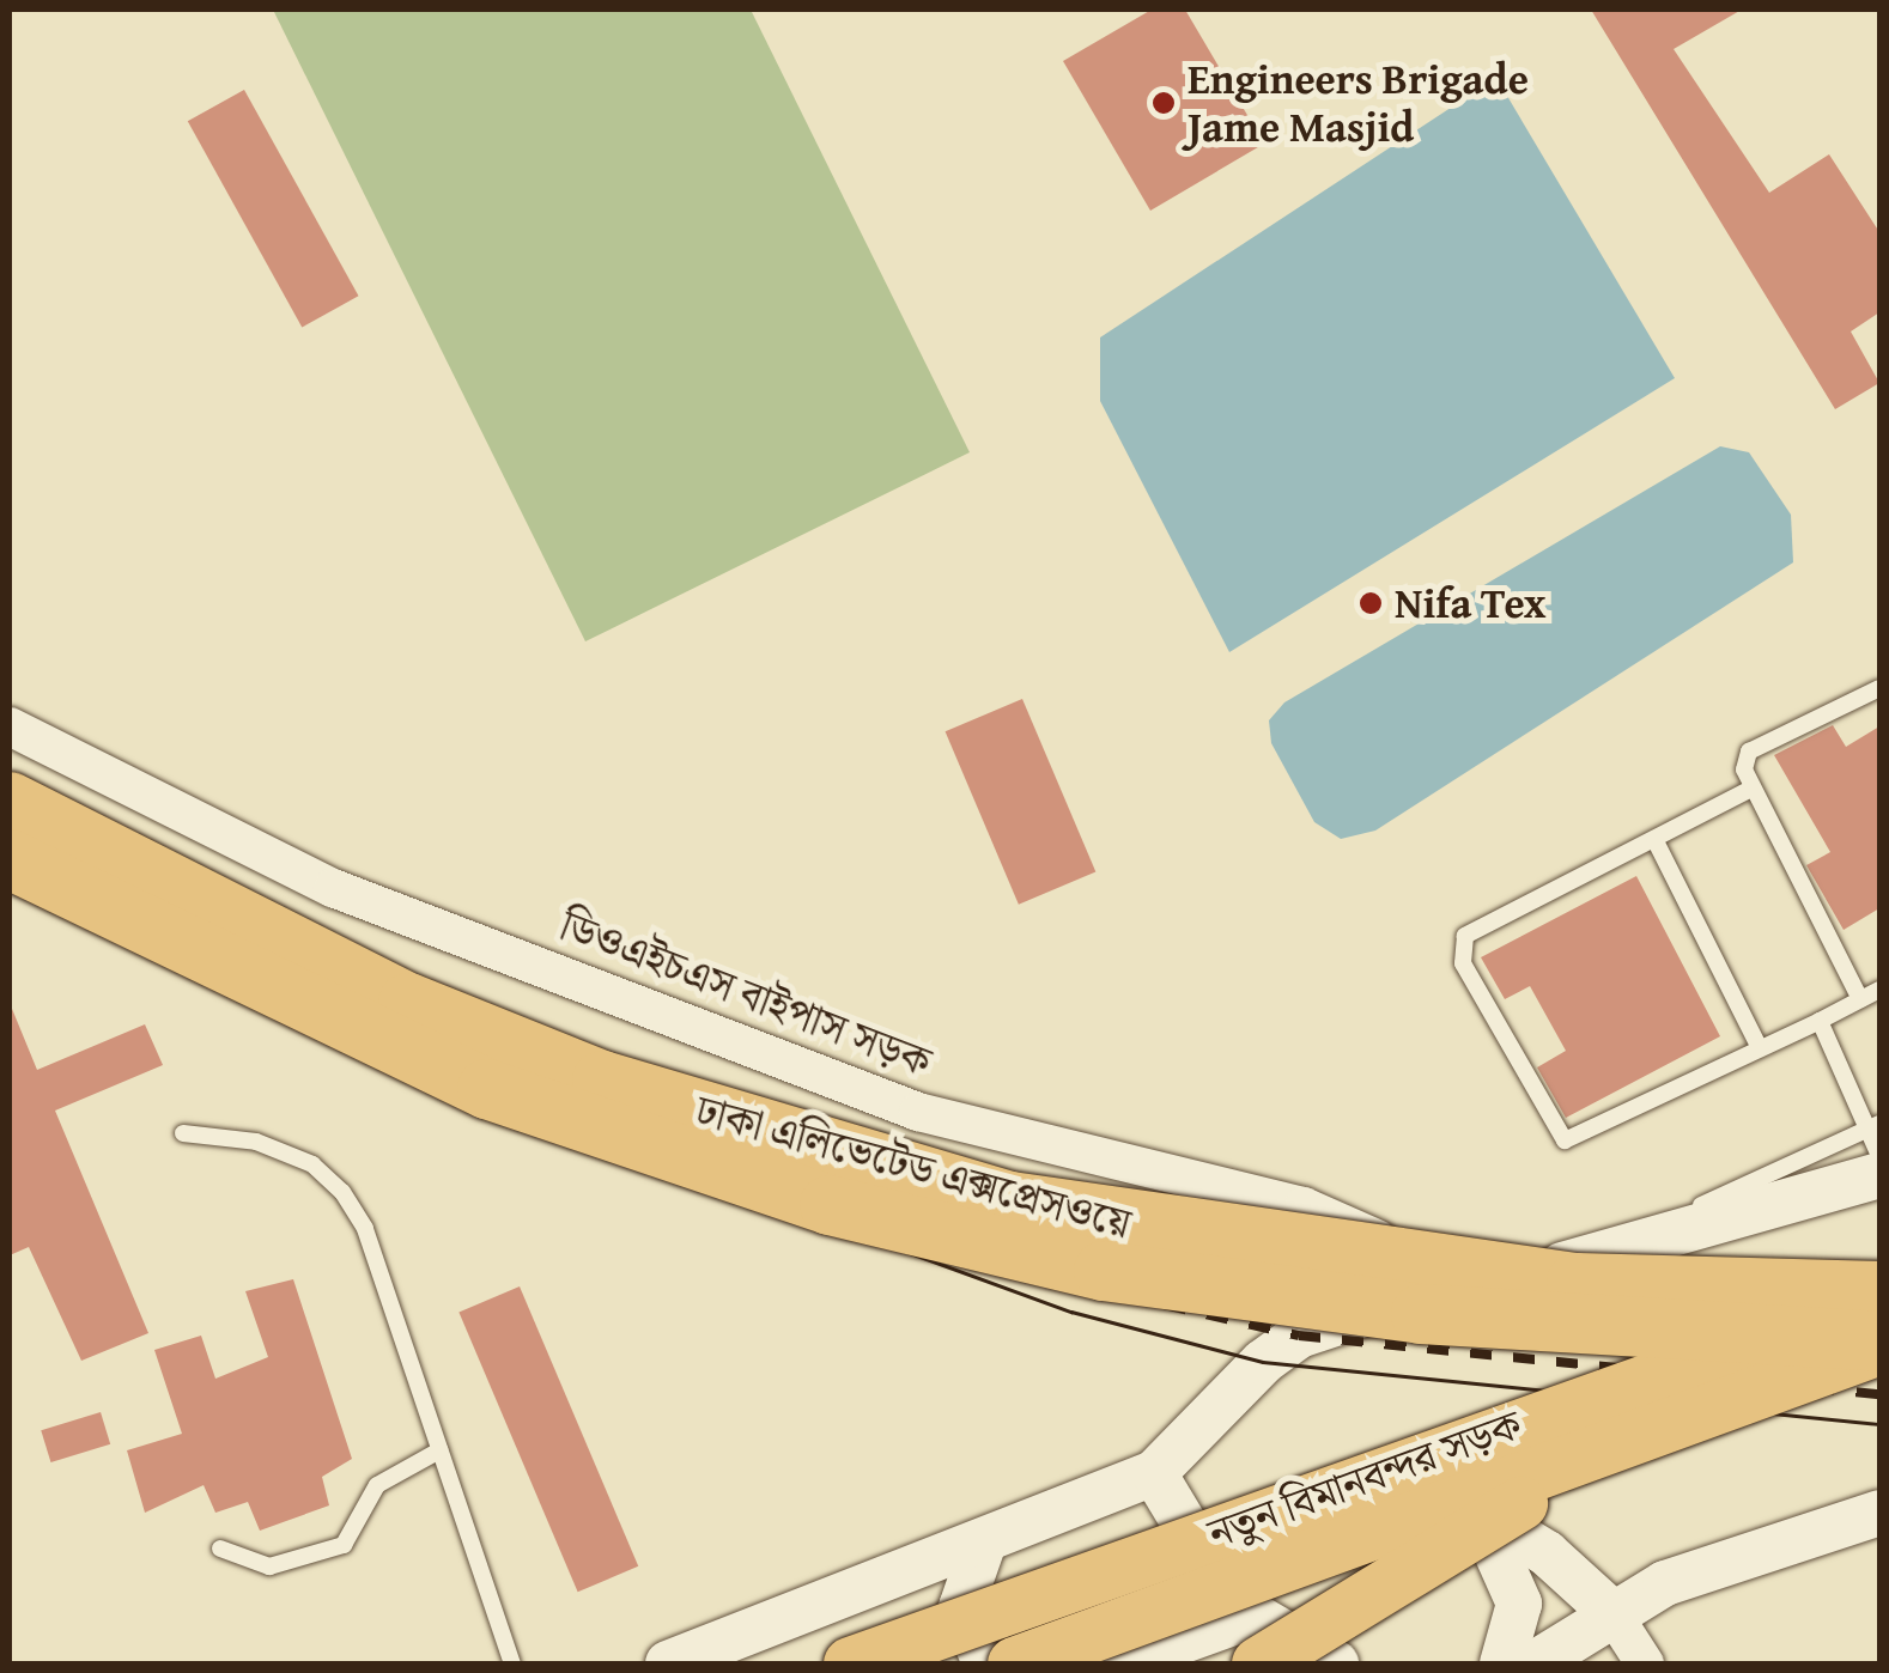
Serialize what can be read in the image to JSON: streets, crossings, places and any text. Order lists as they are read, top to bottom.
{
  "streets": {
    "highway": ["ঢাকা এলিভেটেড এক্সপ্রেসওয়ে", "নতুন বিমানবন্দর সড়ক"],
    "street": ["ডিওএইচএস বাইপাস সড়ক"]
  },
  "crossings": [
    ["ঢাকা এলিভেটেড এক্সপ্রেসওয়ে", "নতুন বিমানবন্দর সড়ক"]
  ],
  "places": ["Engineers Brigade Jame Masjid", "Nifa Tex"]
}
